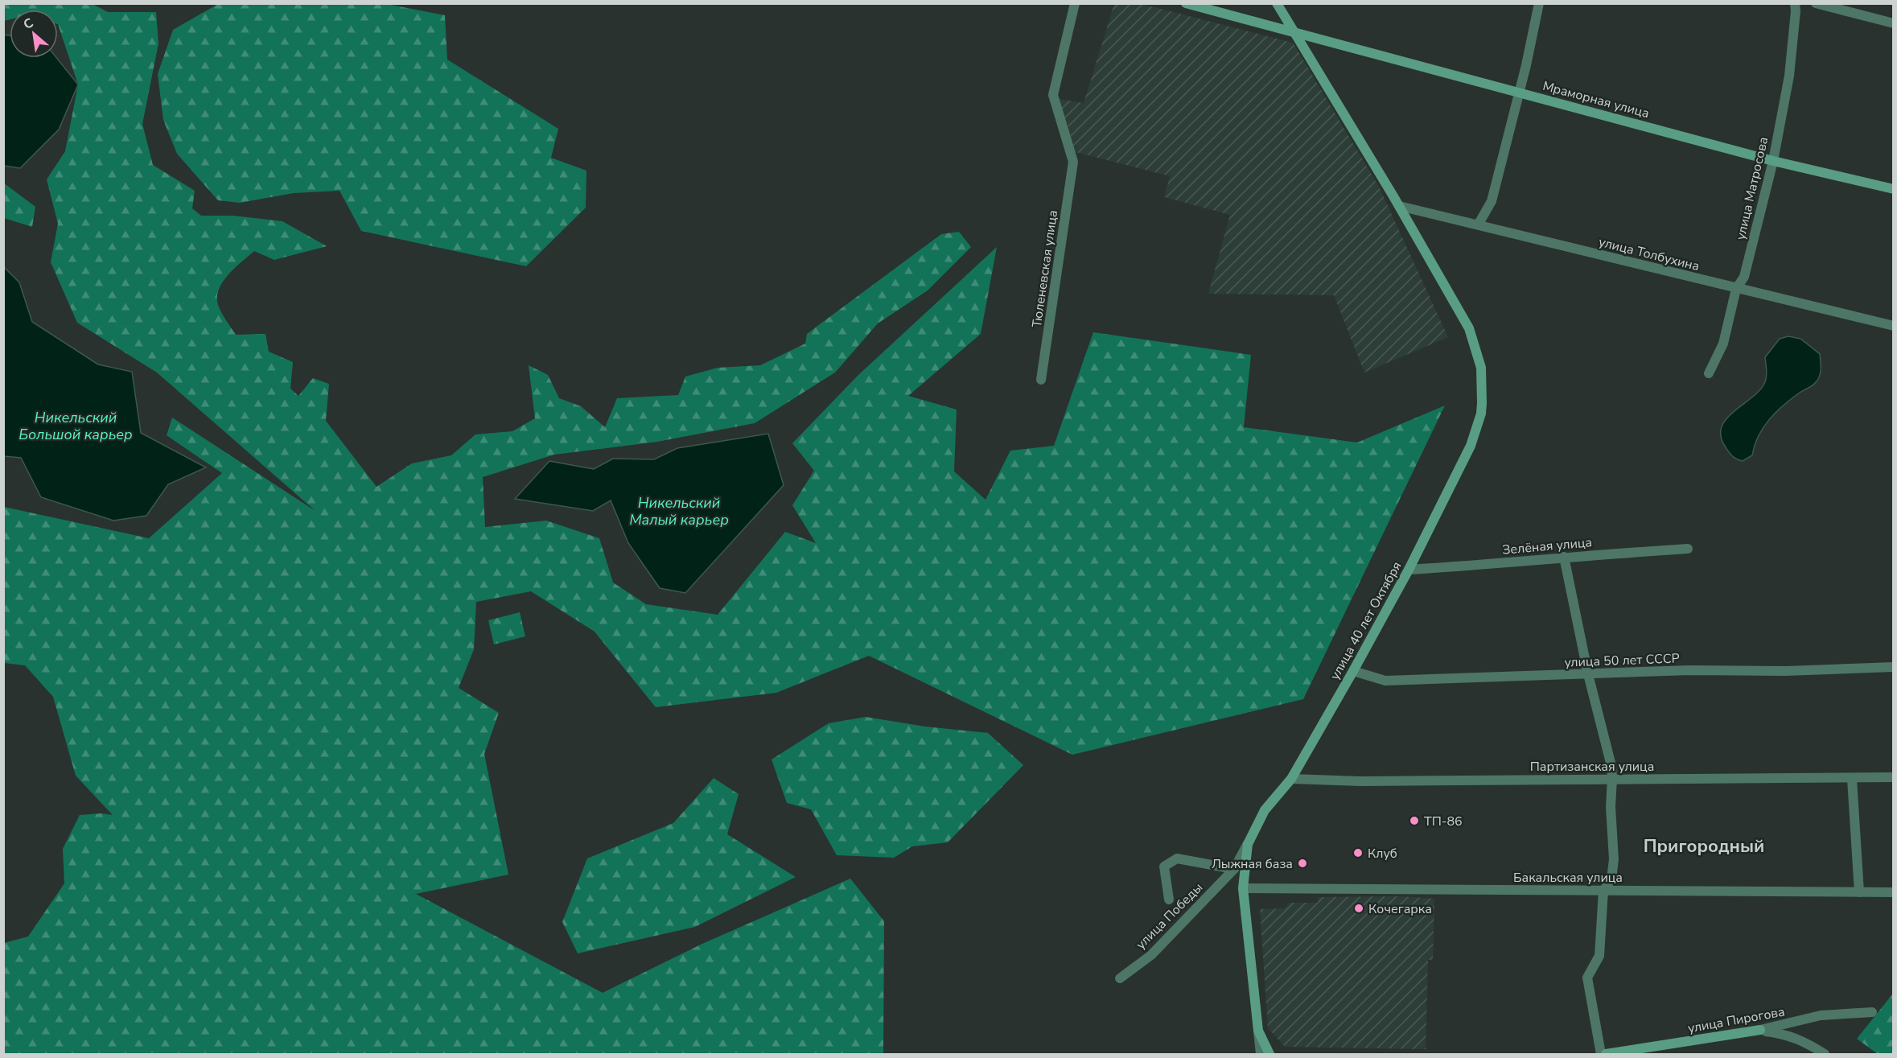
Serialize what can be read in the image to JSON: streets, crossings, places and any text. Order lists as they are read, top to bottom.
{
  "streets": {
    "street": [
      "Мраморная улица",
      "улица Матросова",
      "улица Толбухина",
      "Тюленевская улица",
      "Зелёная улица",
      "улица 40 лет Октября",
      "улица 50 лет СССР",
      "Партизанская улица",
      "Бакальская улица",
      "улица Победы",
      "улица Пирогова"
    ]
  },
  "crossings": [
    ["Мраморная улица", "улица Матросова"],
    ["Мраморная улица", "улица 40 лет Октября"],
    ["улица Матросова", "улица Толбухина"],
    ["улица Толбухина", "улица 40 лет Октября"],
    ["Зелёная улица", "улица 40 лет Октября"],
    ["улица 40 лет Октября", "улица 50 лет СССР"],
    ["улица 40 лет Октября", "Партизанская улица"],
    ["улица 40 лет Октября", "Бакальская улица"],
    ["улица 40 лет Октября", "улица Победы"]
  ],
  "districts": ["Пригородный"],
  "water": ["Никельский Большой карьер", "Никельский Малый карьер"],
  "places": [
    "ТП-86",
    "Клуб",
    "Лыжная база",
    "Кочегарка"
  ],
  "north": "top left"
}
